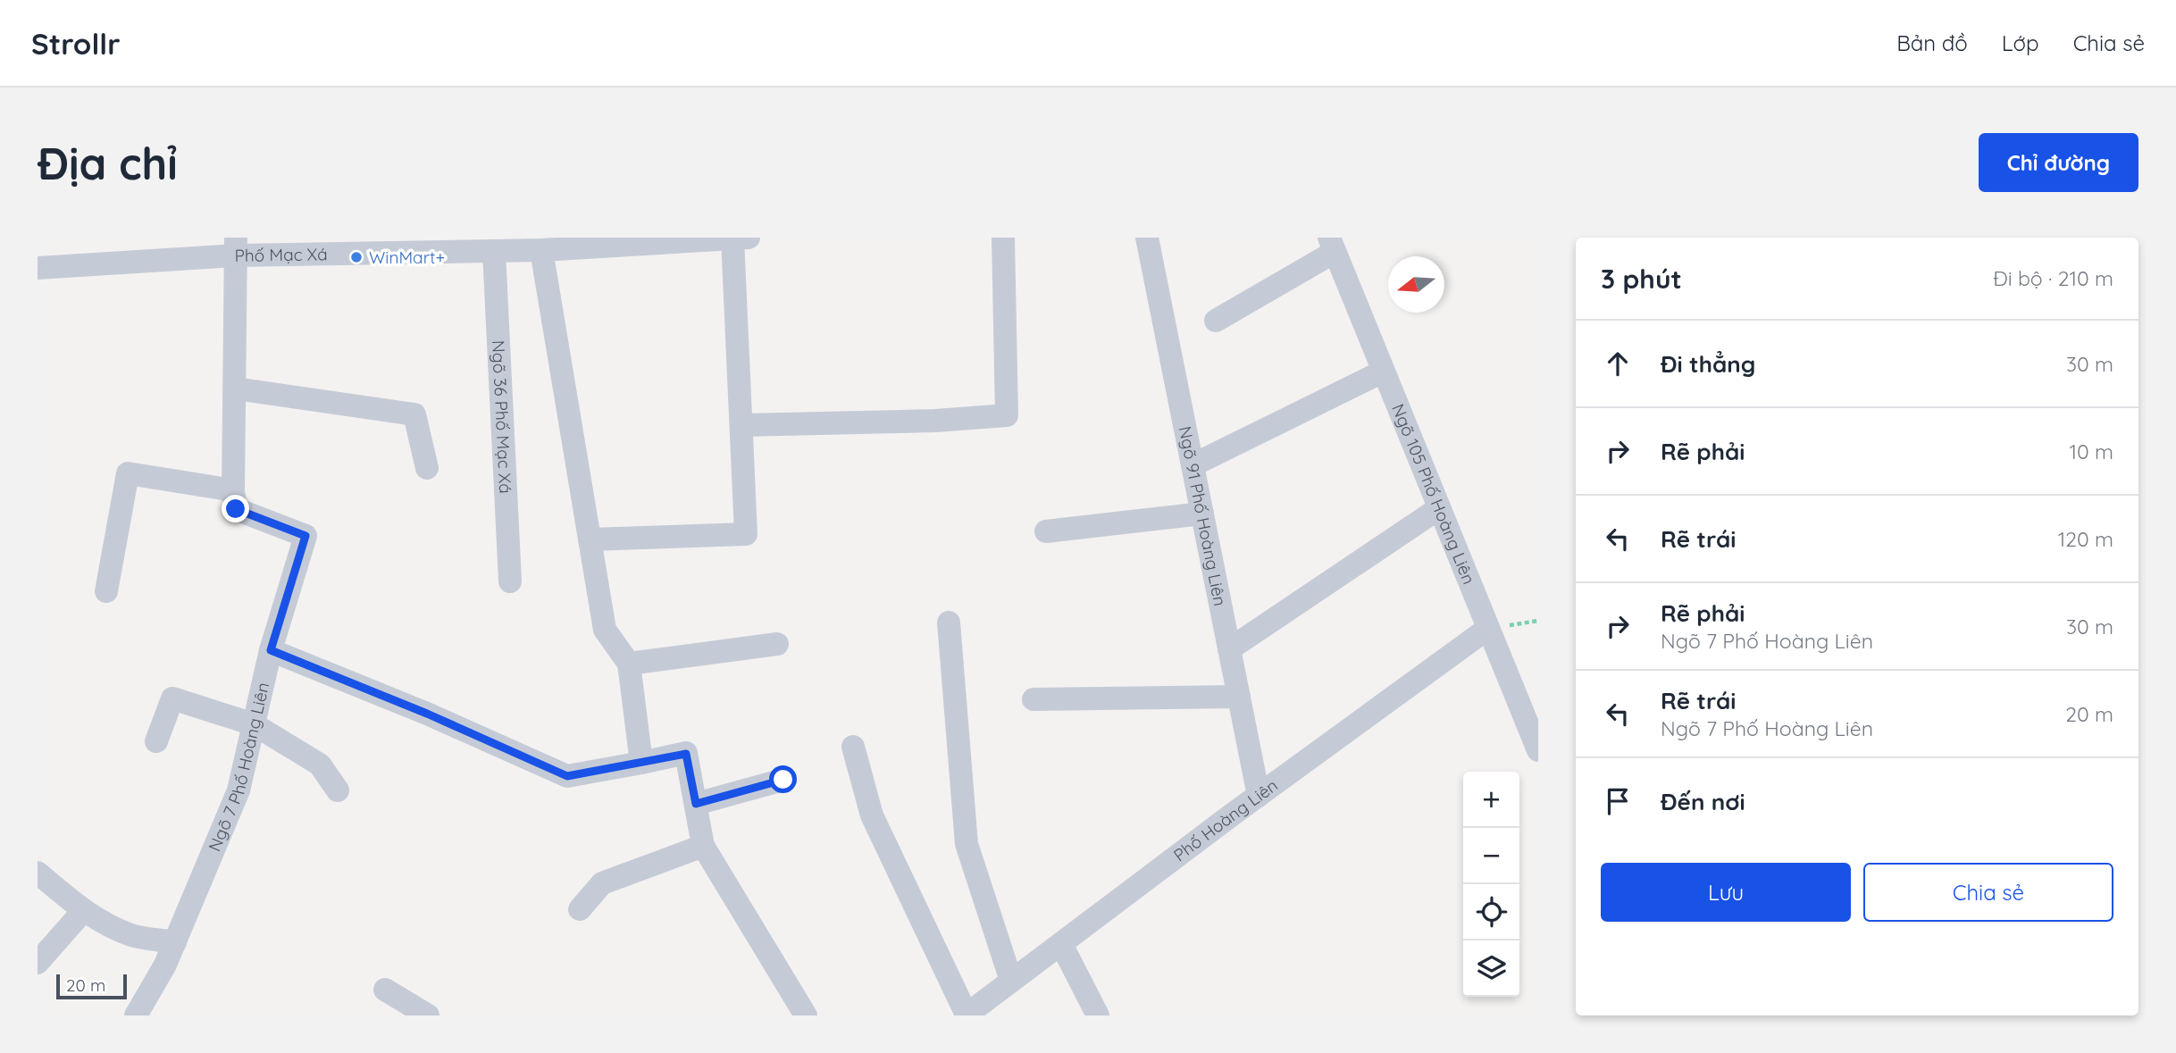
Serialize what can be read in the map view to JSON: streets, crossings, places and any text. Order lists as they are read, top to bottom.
{
  "streets": {
    "street": [
      "Phố Mạc Xá",
      "Ngõ 36 Phố Mạc Xá",
      "Ngõ 105 Phố Hoàng Liên",
      "Ngõ 91 Phố Hoàng Liên",
      "Ngõ 7 Phố Hoàng Liên",
      "Phố Hoàng Liên"
    ]
  },
  "crossings": [
    ["Phố Mạc Xá", "Ngõ 36 Phố Mạc Xá"],
    ["Ngõ 105 Phố Hoàng Liên", "Phố Hoàng Liên"],
    ["Ngõ 91 Phố Hoàng Liên", "Phố Hoàng Liên"]
  ],
  "places": ["WinMart+"],
  "scale_bar": "20 m",
  "north": "left",
  "page": {
    "header": "Strollr",
    "nav": ["Bản đồ", "Lớp", "Chia sẻ"],
    "buttons": [
      "Chỉ đường",
      ["Lưu", "Chia sẻ"]
    ],
    "title": "Địa chỉ",
    "heading": ["3 phút", "Đi bộ · 210 m"],
    "list": [
      ["Đi thẳng", "30 m"],
      ["Rẽ phải", "10 m"],
      ["Rẽ trái", "120 m"],
      ["Rẽ phải", "Ngõ 7 Phố Hoàng Liên", "30 m"],
      ["Rẽ trái", "Ngõ 7 Phố Hoàng Liên", "20 m"],
      "Đến nơi"
    ],
    "map_buttons": ["+", "−"],
    "scale": "20 m"
  }
}
